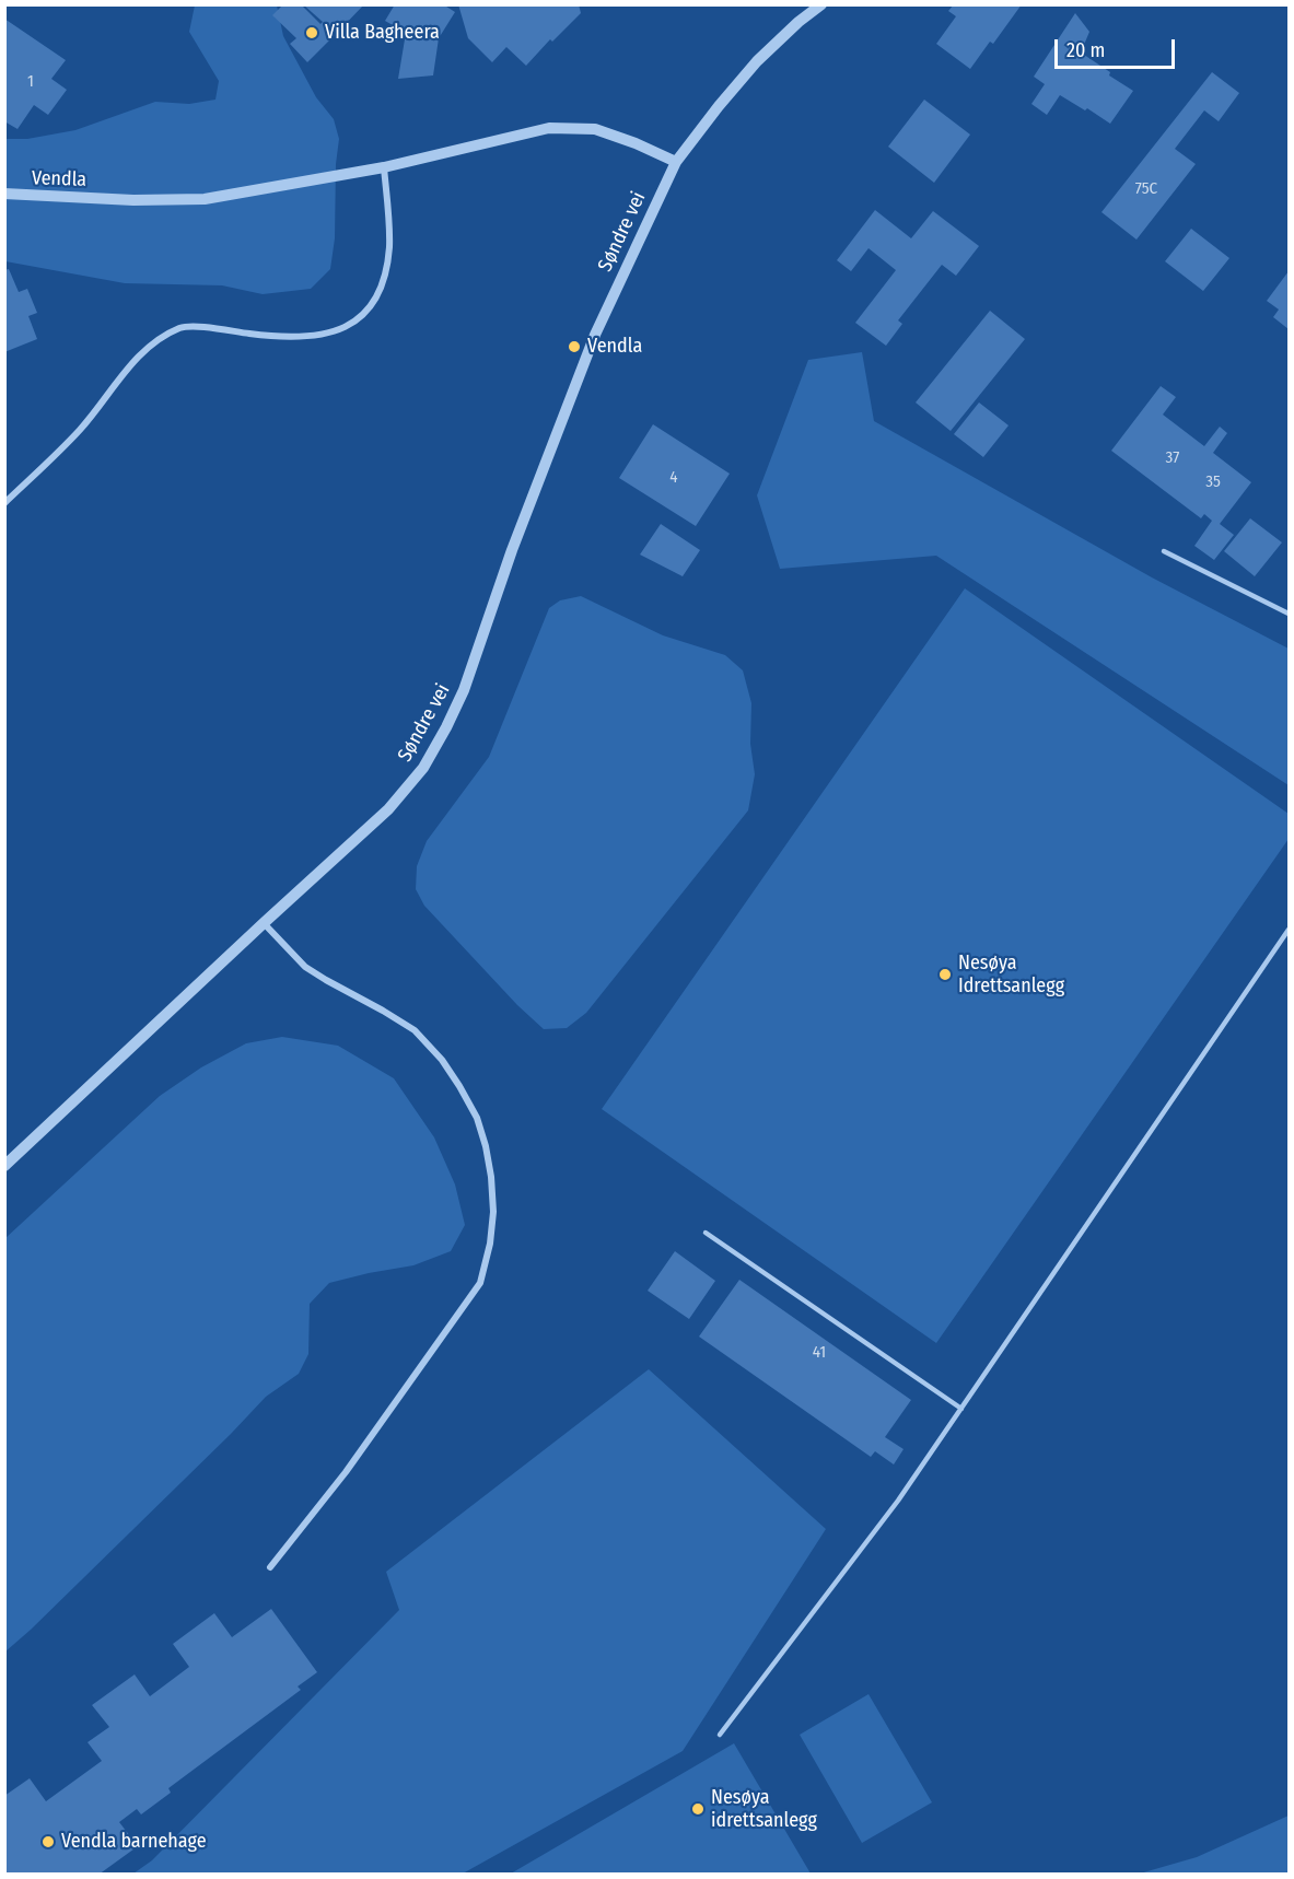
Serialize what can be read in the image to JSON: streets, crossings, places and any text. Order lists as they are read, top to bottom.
{
  "streets": {
    "street": ["Vendla", "Søndre vei"]
  },
  "crossings": [
    ["Vendla", "Søndre vei"]
  ],
  "places": [
    "Villa Bagheera",
    "Vendla",
    "Nesøya Idrettsanlegg",
    "Nesøya idrettsanlegg",
    "Vendla barnehage"
  ],
  "house_numbers": [
    "1",
    "75C",
    "37",
    "4",
    "35",
    "41"
  ],
  "scale_bar": "20 m"
}
